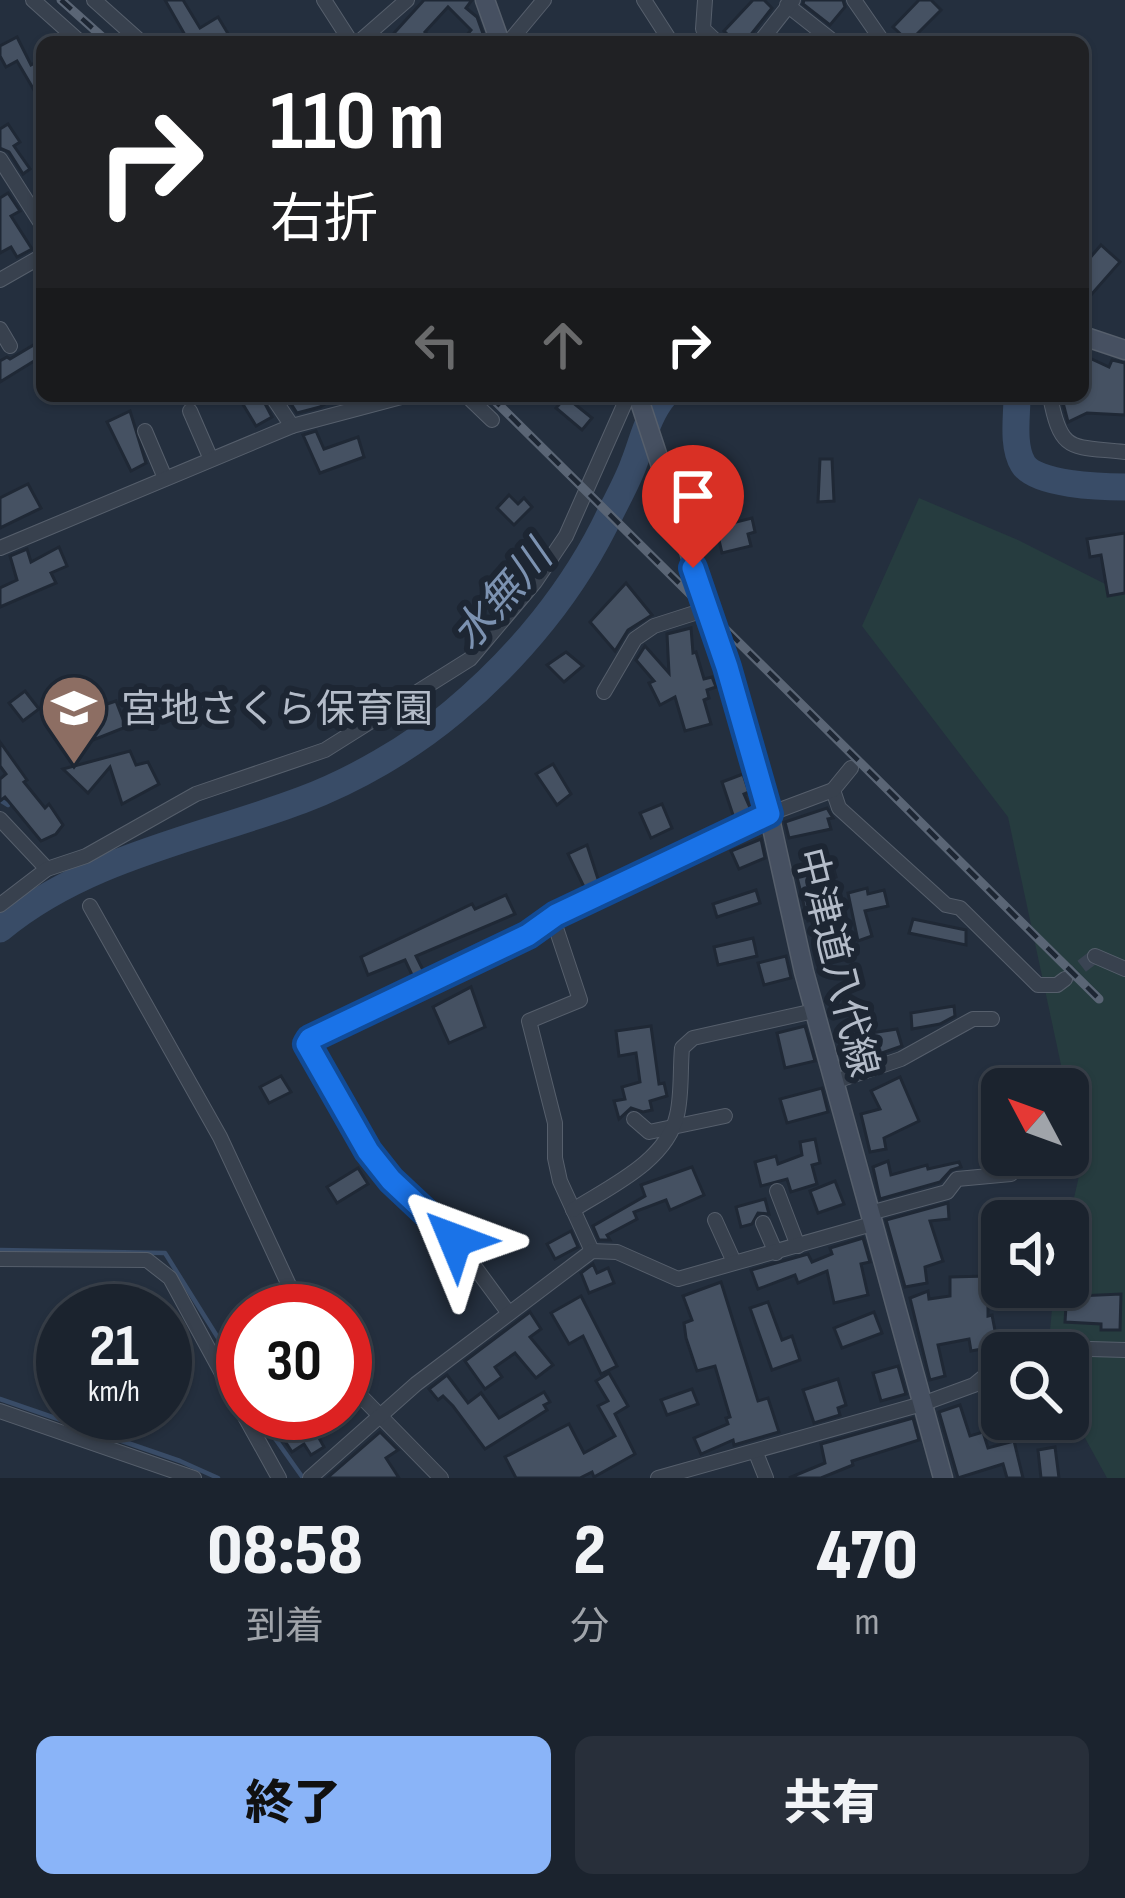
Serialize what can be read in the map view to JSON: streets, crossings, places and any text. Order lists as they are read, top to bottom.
{
  "streets": {
    "main road": ["中津道八代線"]
  },
  "water": ["水無川"],
  "places": {
    "school or university": ["宮地さくら保育園"]
  },
  "north": "top left",
  "page": {
    "turn": ["110 m", "右折"],
    "speed": "21 km/h",
    "limit": "30",
    "eta": [
      "08:58",
      "到着",
      "2",
      "分",
      "470",
      "m"
    ],
    "buttons": ["終了", "共有"]
  }
}
